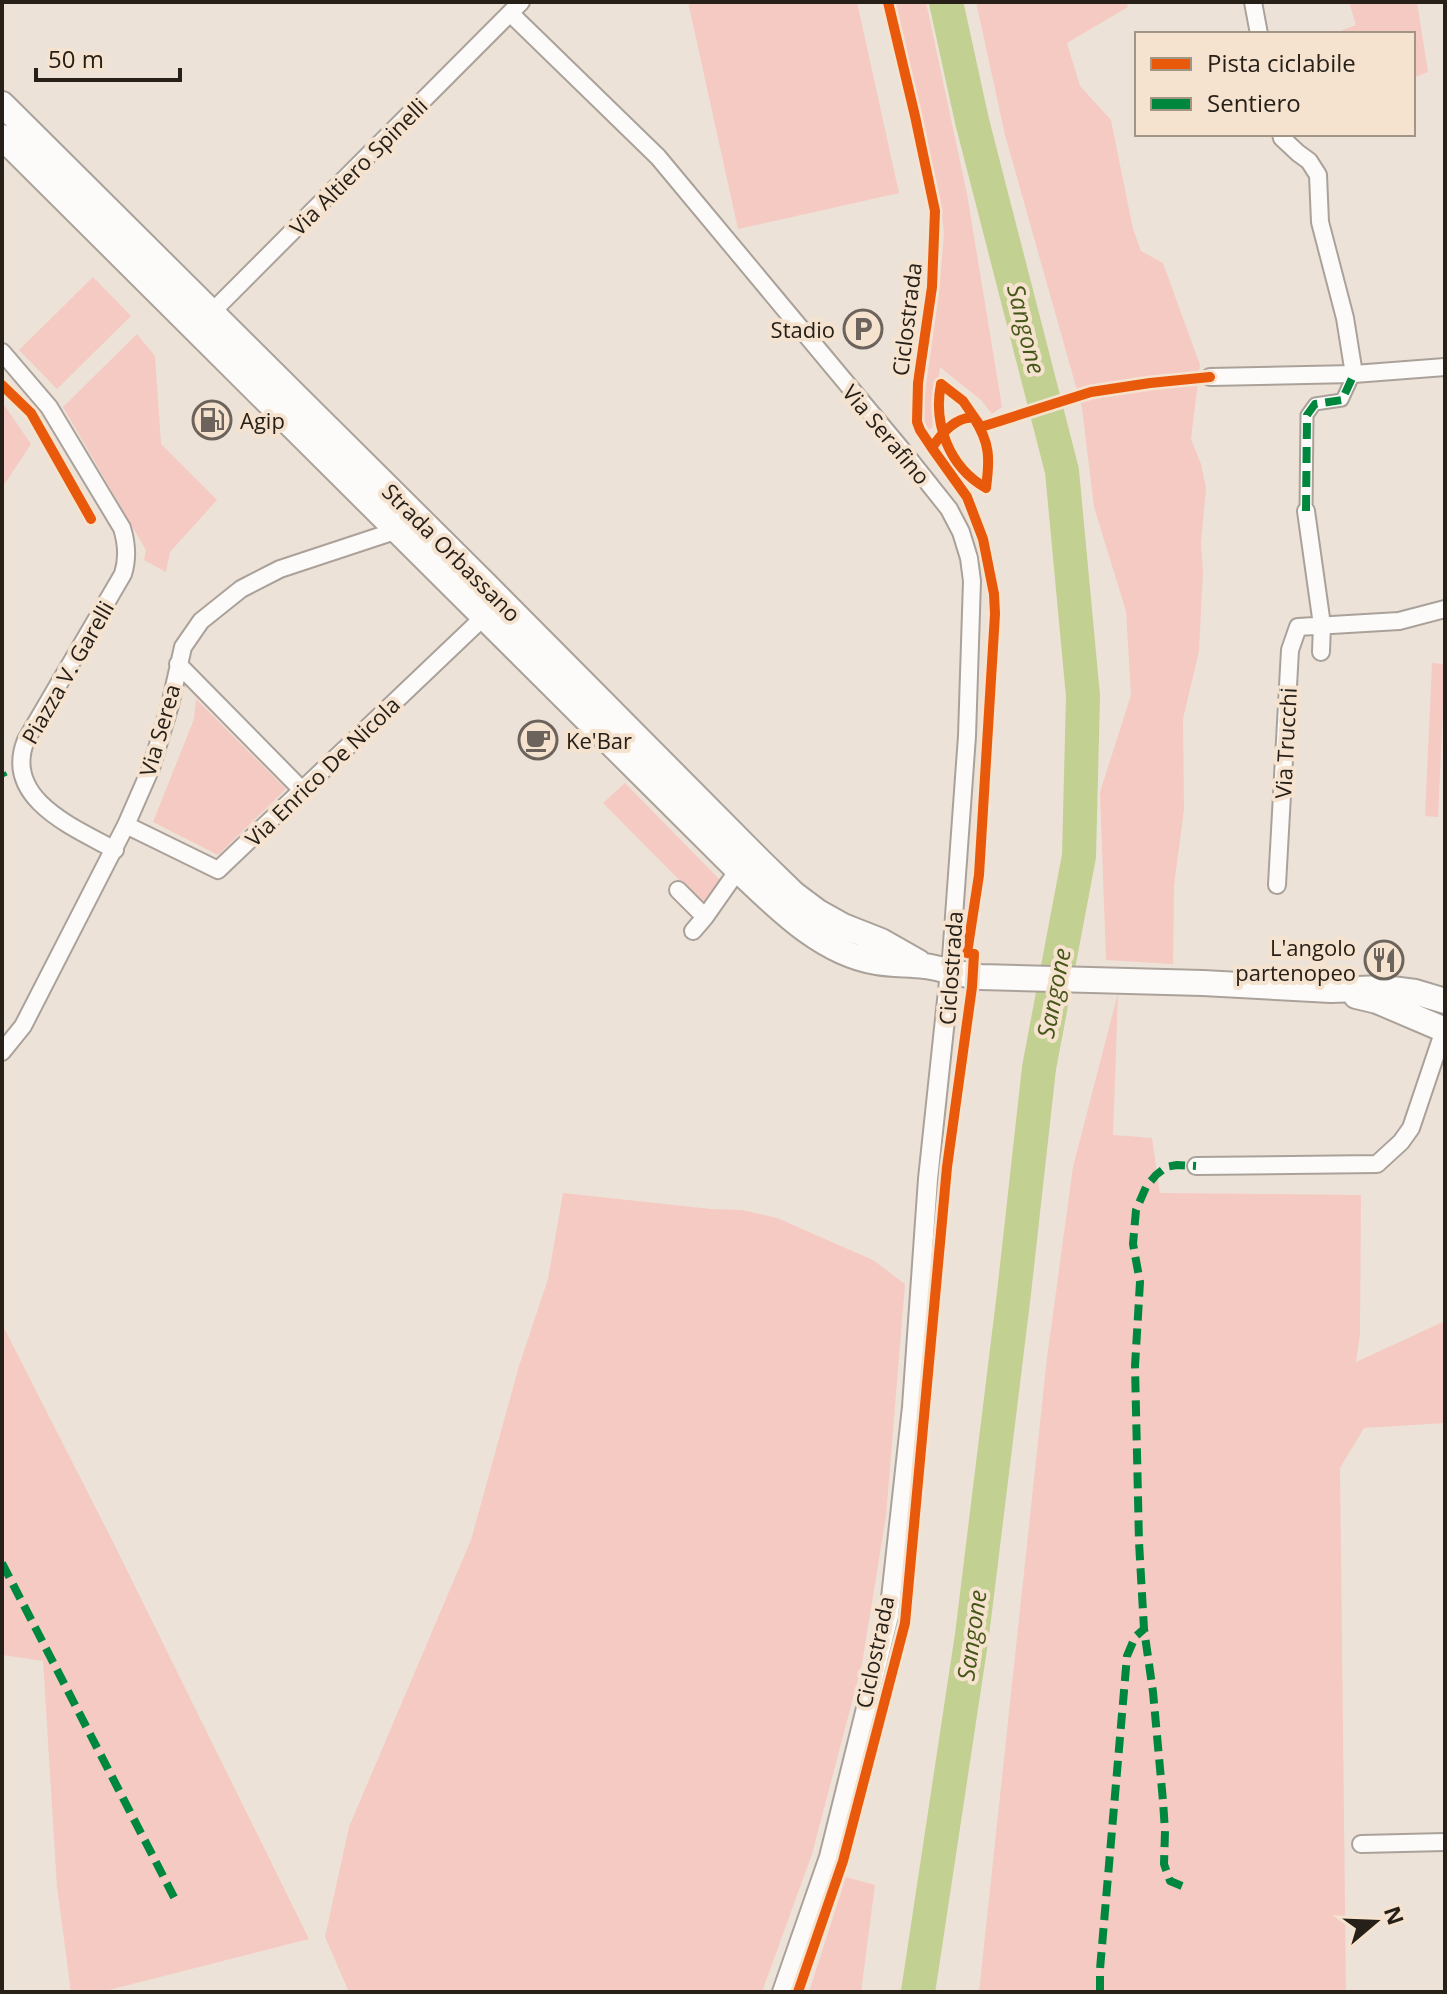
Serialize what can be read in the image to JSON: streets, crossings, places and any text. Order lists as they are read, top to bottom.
{
  "streets": {
    "main road": ["Strada Orbassano"],
    "street": [
      "Via Altiero Spinelli",
      "Via Serafino",
      "Piazza V. Garelli",
      "Via Serea",
      "Via Trucchi",
      "Via Enrico De Nicola"
    ],
    "cycle path": ["Ciclostrada"]
  },
  "crossings": [
    ["Via Altiero Spinelli", "Via Serafino"],
    ["Via Altiero Spinelli", "Strada Orbassano"],
    ["Via Serafino", "Strada Orbassano"],
    ["Strada Orbassano", "Via Serea"],
    ["Strada Orbassano", "Via Enrico De Nicola"],
    ["Piazza V. Garelli", "Via Serea"],
    ["Via Serea", "Via Enrico De Nicola"]
  ],
  "water": ["Sangone"],
  "places": {
    "parking": ["Stadio"],
    "fuel station": ["Agip"],
    "cafe": ["Ke'Bar"],
    "restaurant": ["L'angolo partenopeo"]
  },
  "legend": ["Pista ciclabile", "Sentiero"],
  "scale_bar": "50 m",
  "north": "right"
}
